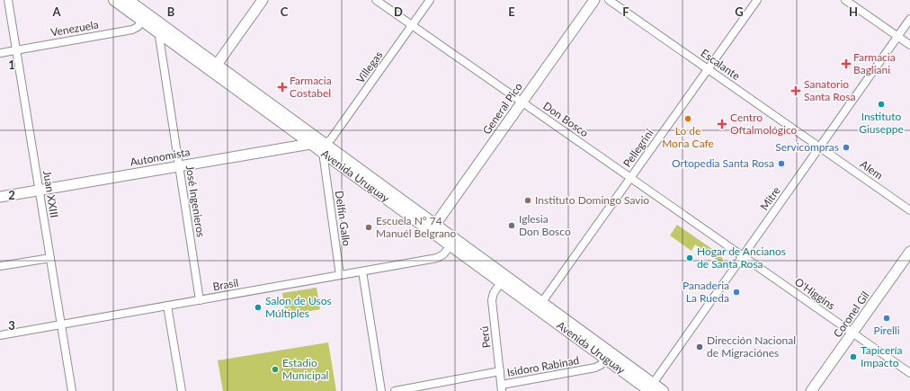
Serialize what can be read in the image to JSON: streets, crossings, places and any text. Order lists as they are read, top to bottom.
{
  "streets": {
    "main road": ["Avenida Uruguay"],
    "street": [
      "Venezuela",
      "Escalante",
      "Villegas",
      "General Pico",
      "Don Bosco",
      "Pellegrini",
      "Autonomista",
      "Alem",
      "Juan XXIII",
      "Mitre",
      "José Ingenieros",
      "Delfín Gallo",
      "Brasil",
      "O'Higgins",
      "Coronel Gil",
      "Perú",
      "Isidoro Rabinad"
    ]
  },
  "crossings": [
    ["Venezuela", "Avenida Uruguay"],
    ["Venezuela", "Juan XXIII"],
    ["Escalante", "Pellegrini"],
    ["Escalante", "Alem"],
    ["Escalante", "Mitre"],
    ["Villegas", "Don Bosco"],
    ["Villegas", "Avenida Uruguay"],
    ["Villegas", "Delfín Gallo"],
    ["General Pico", "Don Bosco"],
    ["General Pico", "Avenida Uruguay"],
    ["Don Bosco", "Pellegrini"],
    ["Don Bosco", "Mitre"],
    ["Don Bosco", "O'Higgins"],
    ["Pellegrini", "Avenida Uruguay"],
    ["Autonomista", "Avenida Uruguay"],
    ["Autonomista", "Juan XXIII"],
    ["Autonomista", "José Ingenieros"],
    ["Alem", "Mitre"],
    ["Avenida Uruguay", "Mitre"],
    ["Avenida Uruguay", "José Ingenieros"],
    ["Avenida Uruguay", "Delfín Gallo"],
    ["Avenida Uruguay", "Brasil"],
    ["Avenida Uruguay", "Perú"],
    ["Avenida Uruguay", "Isidoro Rabinad"],
    ["Juan XXIII", "Brasil"],
    ["Mitre", "O'Higgins"],
    ["José Ingenieros", "Brasil"],
    ["Delfín Gallo", "Brasil"],
    ["O'Higgins", "Coronel Gil"],
    ["Perú", "Isidoro Rabinad"]
  ],
  "places": {
    "health": [
      "Farmacia Bagliani",
      "Farmacia Costabel",
      "Sanatorio Santa Rosa",
      "Centro Oftalmológico"
    ],
    "other": [
      "Instituto Giuseppe",
      "Lo de Mona Cafe",
      "Servicompras",
      "Ortopedia Santa Rosa",
      "Instituto Domingo Savio",
      "Iglesia Don Bosco",
      "Escuela N° 74 Manuél Belgrano",
      "Hogar de Ancianos de Santa Rosa",
      "Panaderia La Rueda",
      "Salon de Usos Múltiples",
      "Pirelli",
      "Dirección Nacional de Migraciónes",
      "Tapicería Impacto",
      "Estadio Municipal"
    ]
  },
  "grid": {
    "columns": [
      "A",
      "B",
      "C",
      "D",
      "E",
      "F",
      "G",
      "H"
    ],
    "rows": ["1", "2", "3"]
  }
}
